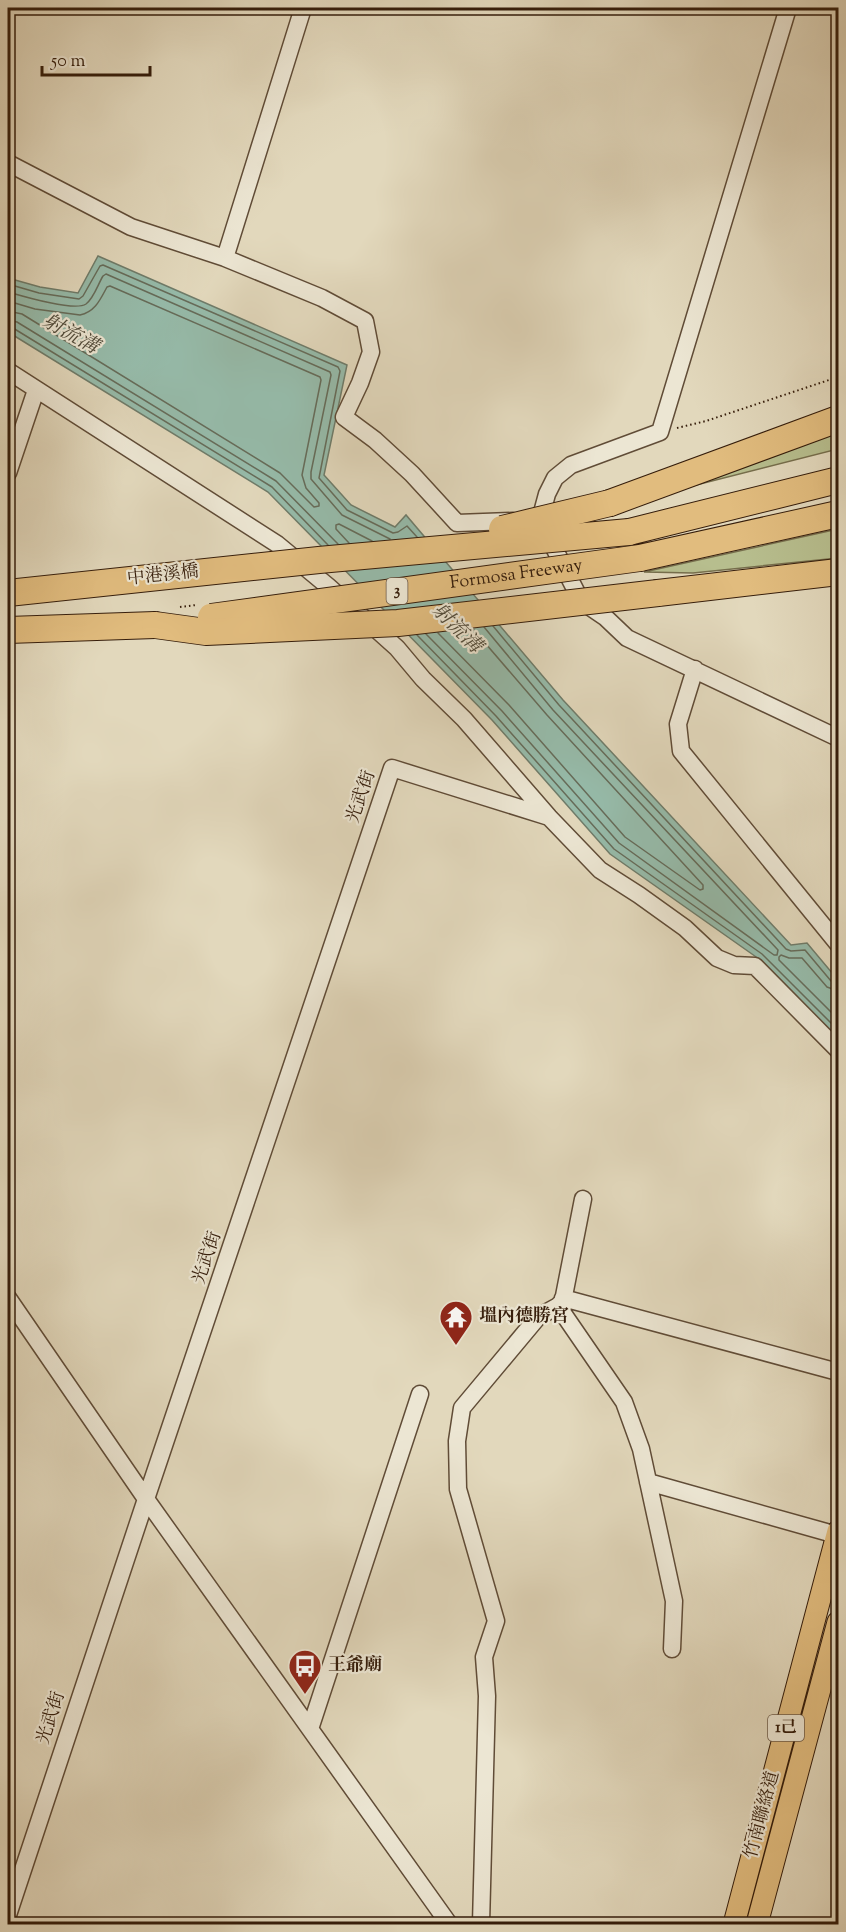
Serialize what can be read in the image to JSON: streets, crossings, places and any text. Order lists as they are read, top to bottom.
{
  "streets": {
    "highway": ["Formosa Freeway", "中港溪橋", "3"],
    "main road": ["1己", "竹南聯絡道"],
    "street": ["光武街"]
  },
  "crossings": [
    ["Formosa Freeway", "中港溪橋"],
    ["Formosa Freeway", "3"]
  ],
  "water": ["射流溝"],
  "places": {
    "temple": ["塭內德勝宮"],
    "bus stop": ["王爺廟"]
  },
  "scale_bar": "50 m"
}
